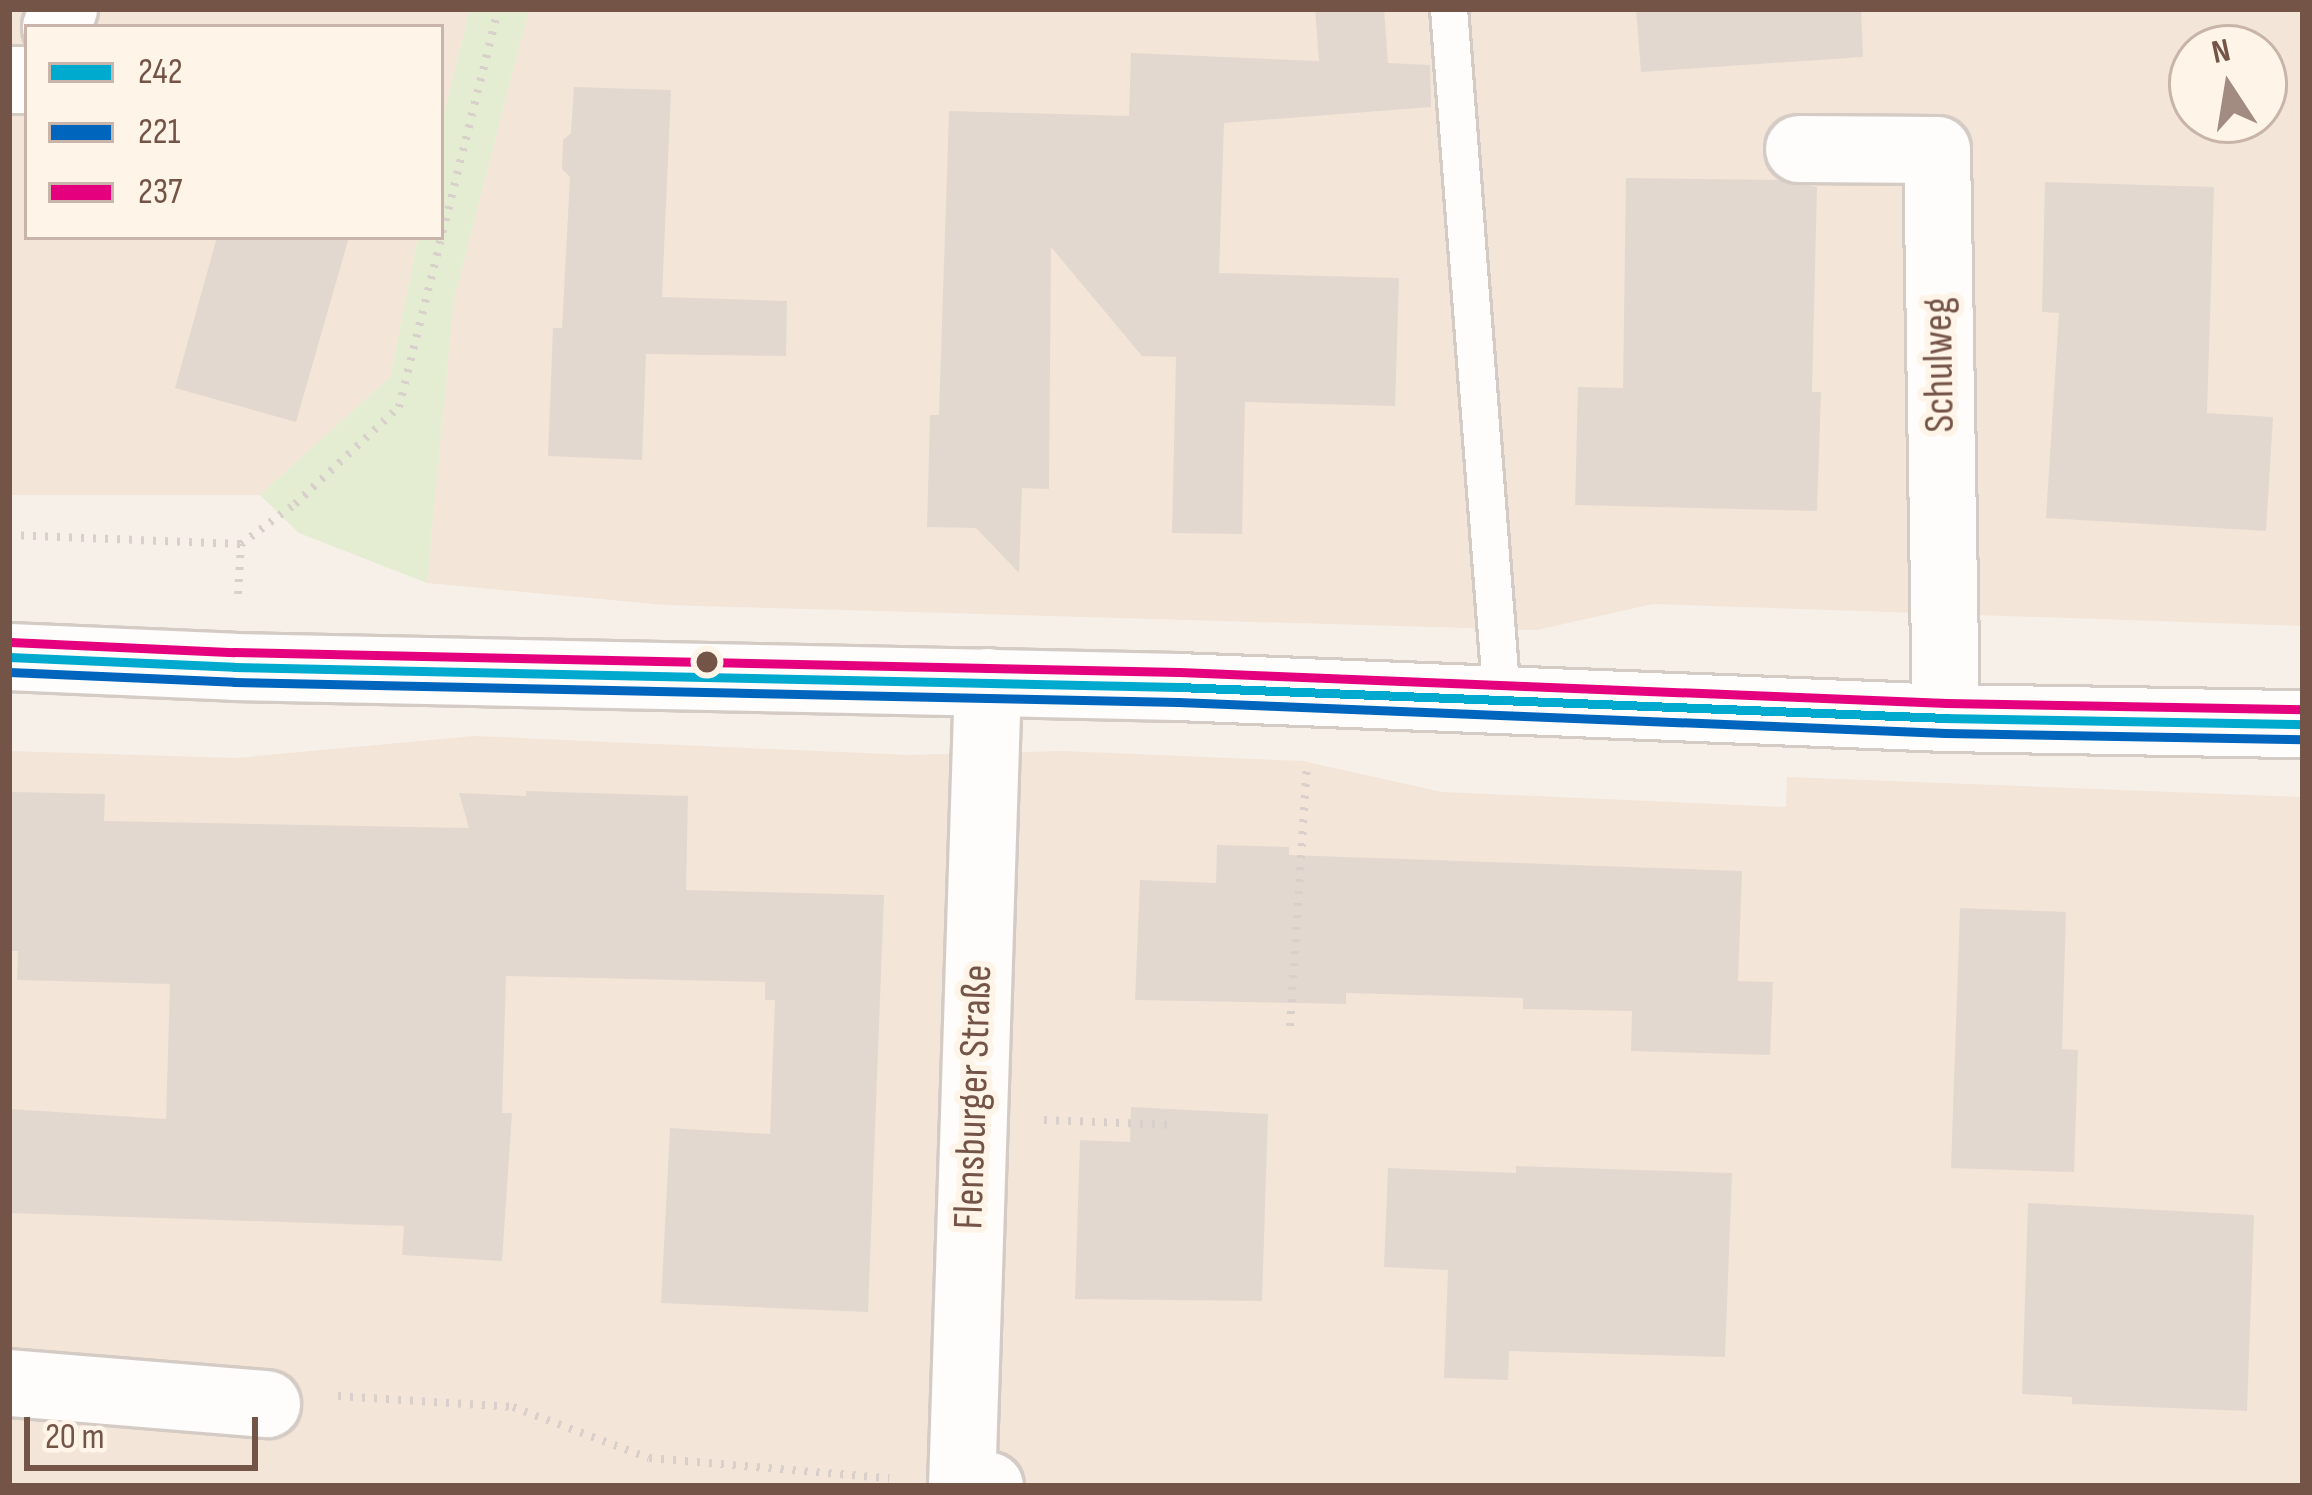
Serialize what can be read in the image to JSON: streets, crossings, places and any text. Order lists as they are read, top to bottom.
{
  "streets": {
    "street": ["Schulweg", "Flensburger Straße"]
  },
  "lines": ["transit line 237", "transit line 242", "transit line 221"],
  "legend": ["242", "221", "237"],
  "scale_bar": "20 m",
  "north": "top"
}
